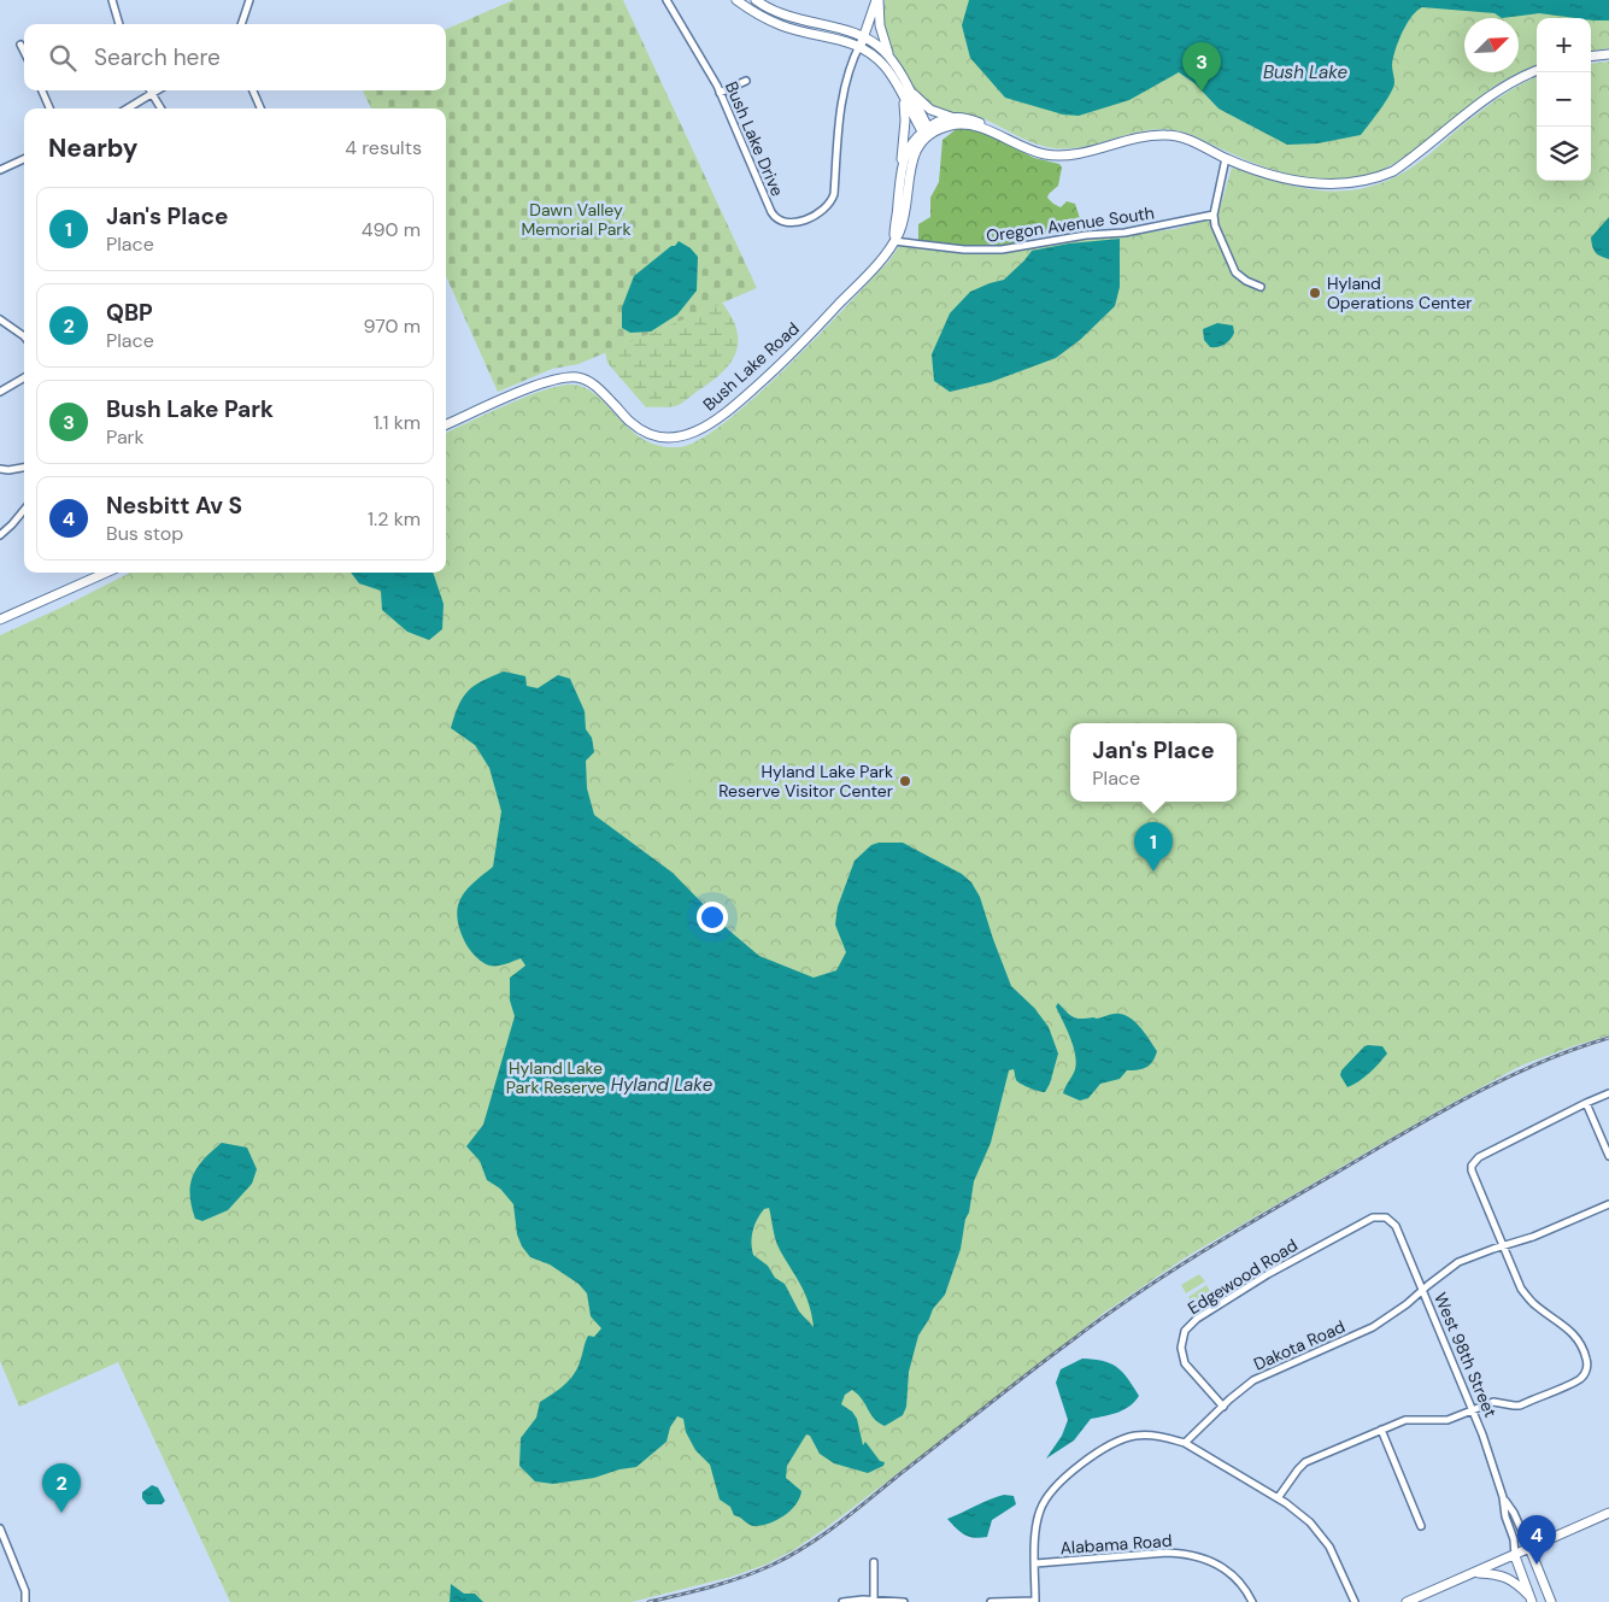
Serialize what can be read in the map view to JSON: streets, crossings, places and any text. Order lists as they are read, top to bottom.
{
  "streets": {
    "street": [
      "Bush Lake Drive",
      "Oregon Avenue South",
      "Bush Lake Road",
      "Edgewood Road",
      "Dakota Road",
      "West 98th Street",
      "Alabama Road"
    ]
  },
  "crossings": [
    ["Oregon Avenue South", "Bush Lake Road"],
    ["Edgewood Road", "Dakota Road"],
    ["Edgewood Road", "West 98th Street"],
    ["Dakota Road", "West 98th Street"]
  ],
  "water": ["Bush Lake", "Hyland Lake"],
  "parks": ["Dawn Valley Memorial Park", "Hyland Lake Park Reserve"],
  "places": ["Hyland Operations Center", "Hyland Lake Park Reserve Visitor Center"],
  "north": "top right",
  "page": {
    "map_buttons": ["+", "−"],
    "search": "Search here",
    "pins": [
      "3",
      "1",
      "2",
      "4"
    ],
    "heading": ["Nearby", "4 results"],
    "list": [
      {
        "mark": "1",
        "name": "Jan's Place",
        "note": "Place",
        "value": "490 m"
      },
      {
        "mark": "2",
        "name": "QBP",
        "note": "Place",
        "value": "970 m"
      },
      {
        "mark": "3",
        "name": "Bush Lake Park",
        "note": "Park",
        "value": "1.1 km"
      },
      {
        "mark": "4",
        "name": "Nesbitt Av S",
        "note": "Bus stop",
        "value": "1.2 km"
      }
    ],
    "popup": ["Jan's Place", "Place"]
  }
}
